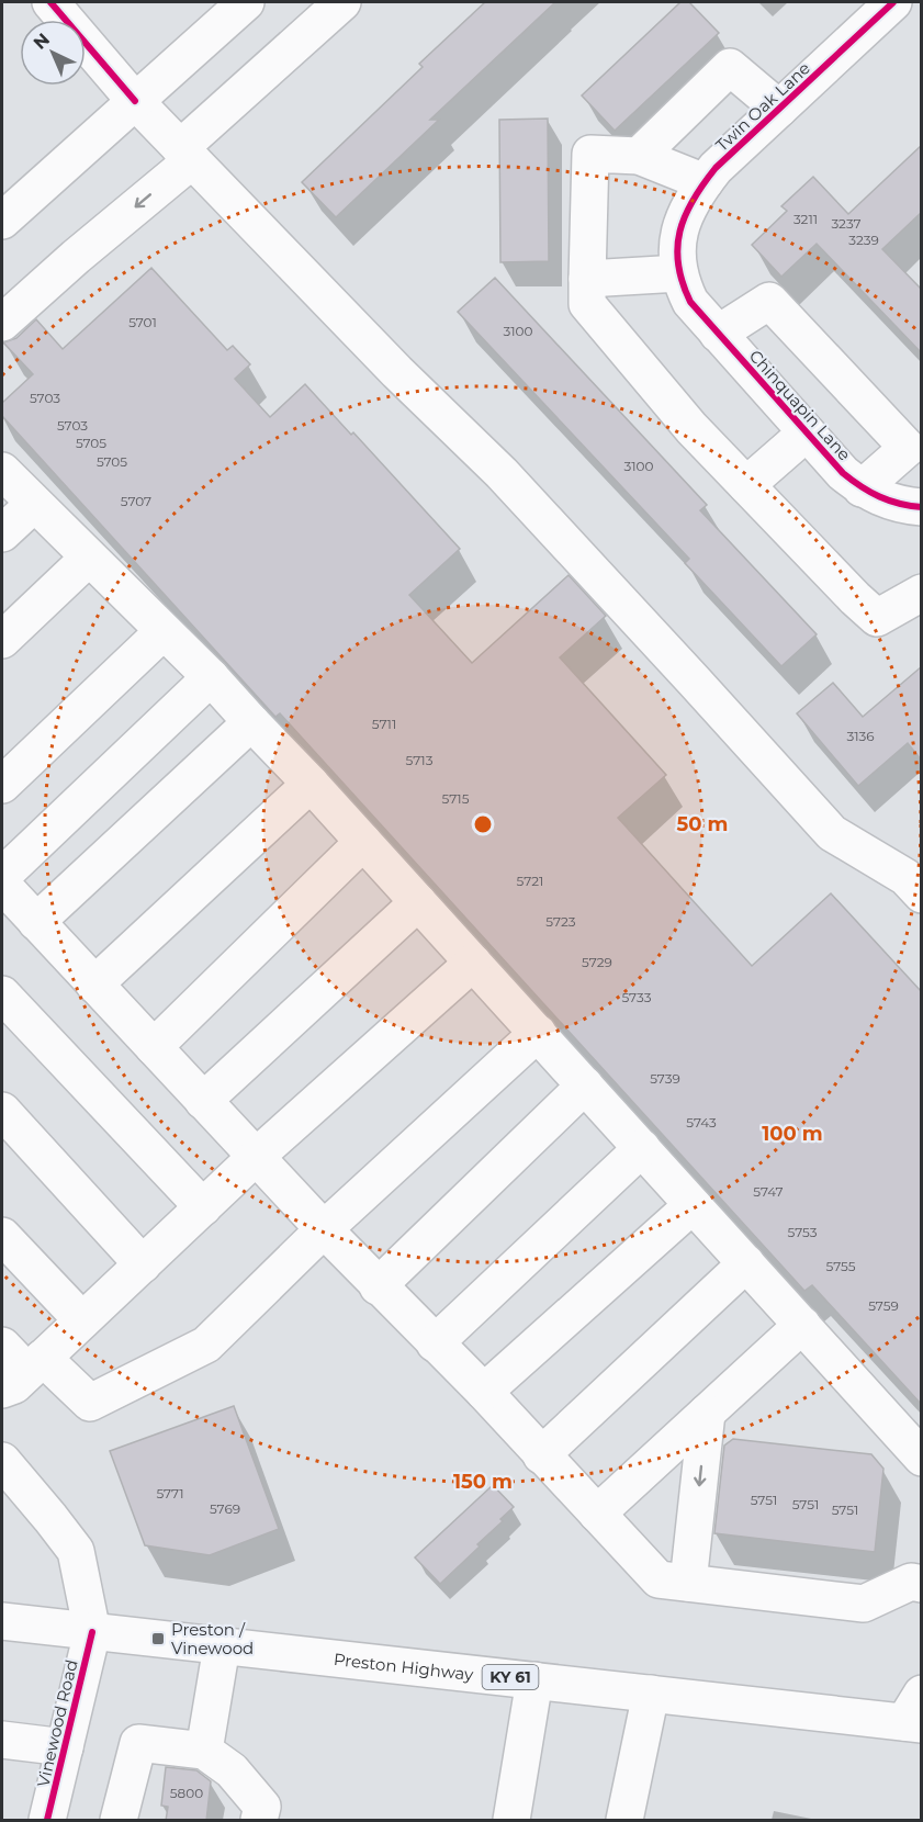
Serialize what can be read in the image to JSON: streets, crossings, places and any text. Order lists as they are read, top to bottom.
{
  "streets": {
    "main road": [
      "Twin Oak Lane",
      "Chinquapin Lane",
      "Preston Highway",
      "KY 61",
      "Vinewood Road"
    ]
  },
  "crossings": [
    ["Twin Oak Lane", "Chinquapin Lane"],
    ["Preston Highway", "Vinewood Road"]
  ],
  "places": {
    "transit": ["Preston / Vinewood"]
  },
  "house_numbers": [
    "3211",
    "3237",
    "3239",
    "5701",
    "3100",
    "5703",
    "5703",
    "5705",
    "5705",
    "3100",
    "5707",
    "5711",
    "3136",
    "5713",
    "5715",
    "5721",
    "5723",
    "5729",
    "5733",
    "5739",
    "5743",
    "5747",
    "5753",
    "5755",
    "5759",
    "5771",
    "5751",
    "5751",
    "5769",
    "5751",
    "5800"
  ],
  "north": "top left",
  "rings": ["50 m", "100 m", "150 m"]
}
